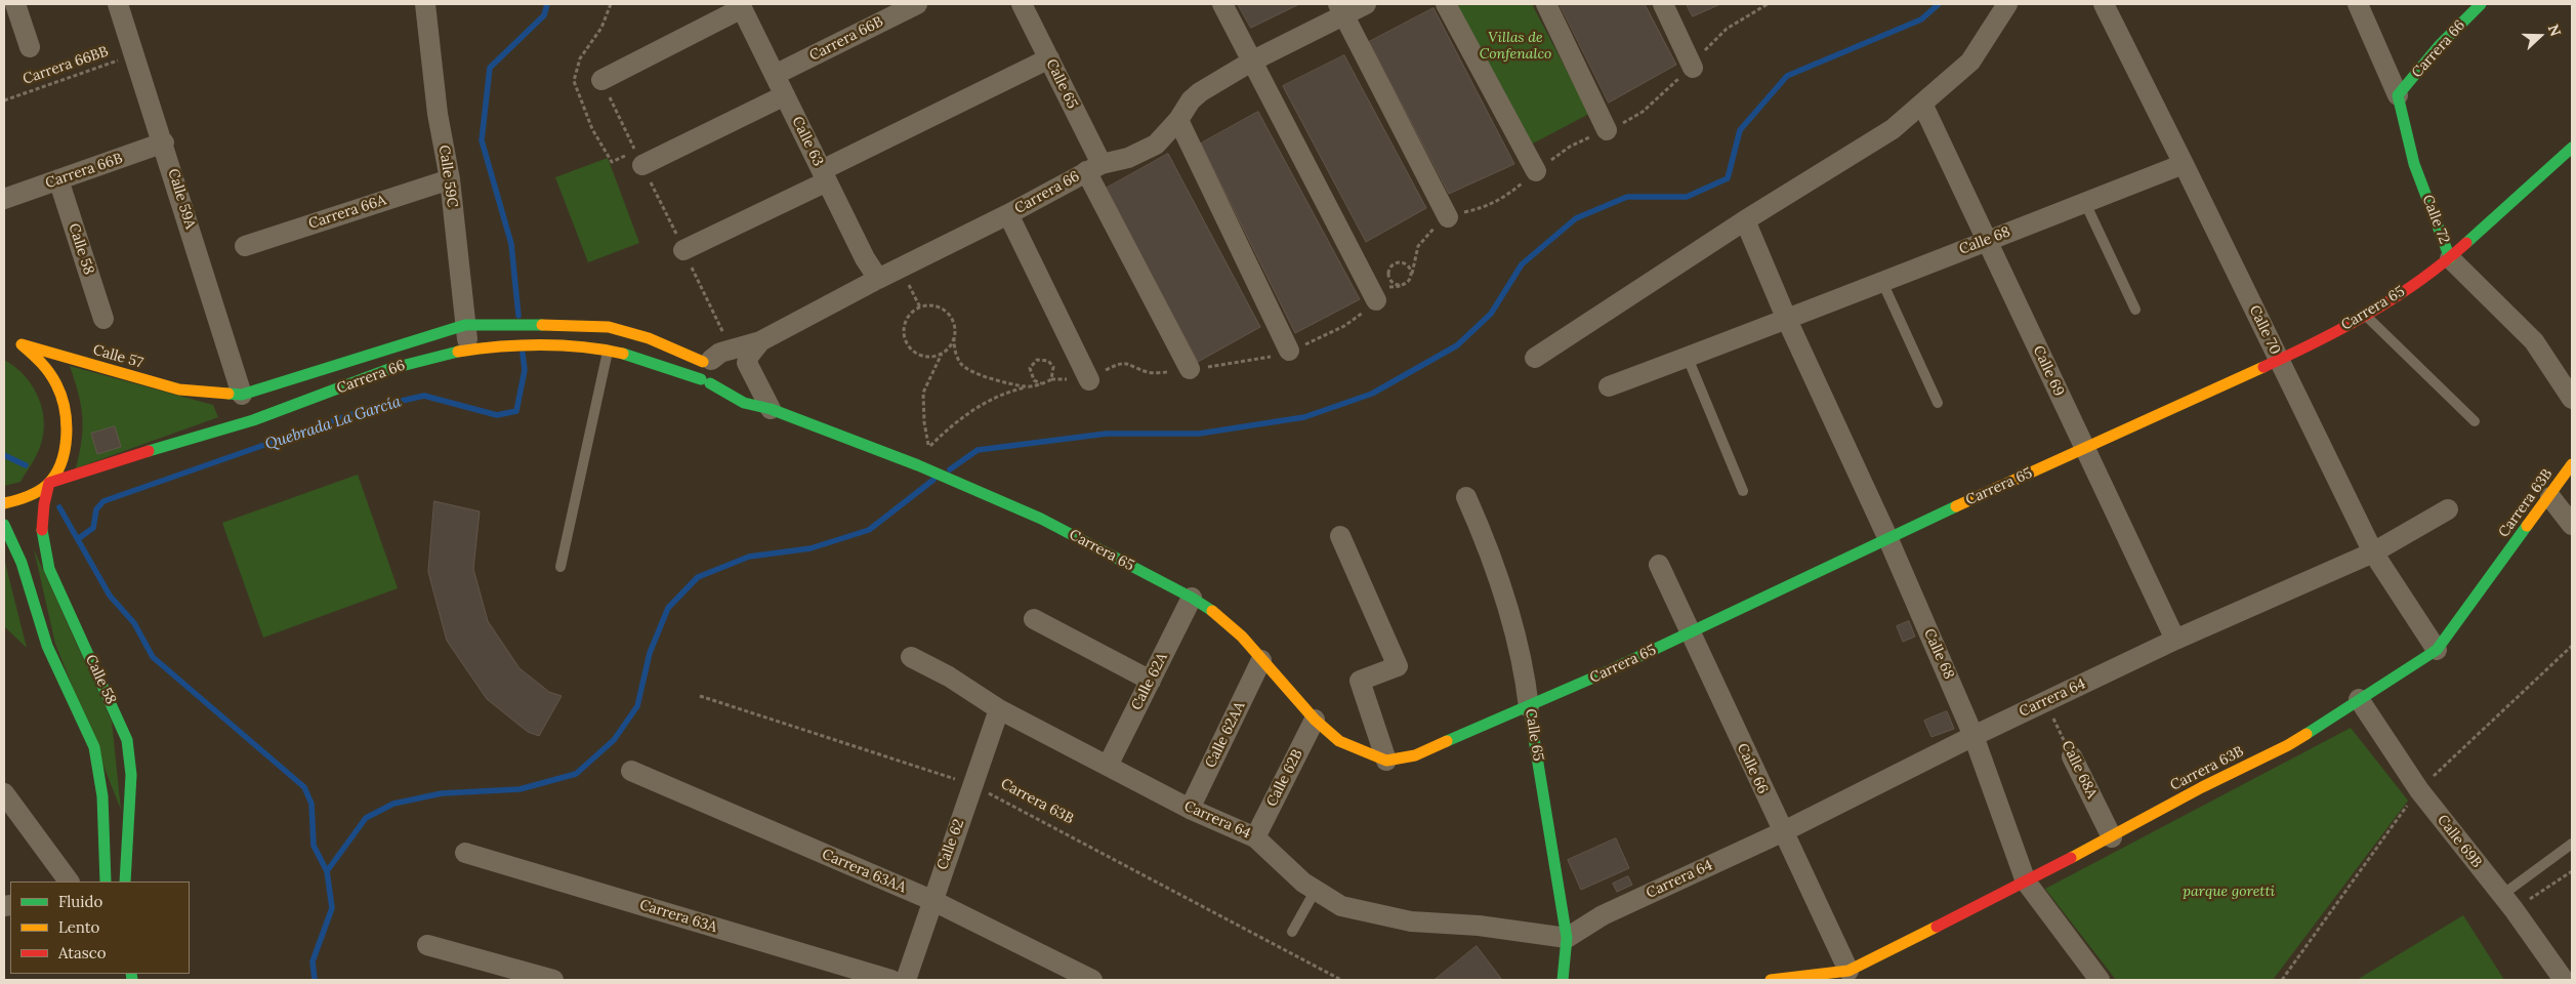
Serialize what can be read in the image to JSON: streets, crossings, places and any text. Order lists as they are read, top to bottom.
{
  "streets": {
    "main road": [
      "Carrera 66",
      "Calle 65",
      "Calle 72",
      "Calle 58",
      "Carrera 65",
      "Calle 57",
      "Carrera 63B"
    ],
    "street": [
      "Carrera 66B",
      "Calle 63",
      "Calle 59C",
      "Calle 59A",
      "Carrera 66A",
      "Calle 68",
      "Calle 70",
      "Calle 69",
      "Calle 62A",
      "Carrera 64",
      "Calle 62AA",
      "Calle 66",
      "Calle 68A",
      "Calle 62B",
      "Calle 69B",
      "Calle 62",
      "Carrera 63AA",
      "Carrera 63A"
    ],
    "path": ["Carrera 66BB"]
  },
  "crossings": [
    ["Carrera 66B", "Calle 63"],
    ["Carrera 66B", "Calle 59A"],
    ["Carrera 66B", "Calle 58"],
    ["Carrera 66", "Calle 65"],
    ["Carrera 66", "Calle 63"],
    ["Carrera 66", "Calle 59C"],
    ["Carrera 66", "Calle 59A"],
    ["Carrera 66", "Calle 72"],
    ["Carrera 66", "Calle 58"],
    ["Carrera 66", "Carrera 65"],
    ["Carrera 66", "Calle 57"],
    ["Carrera 66BB", "Calle 59A"],
    ["Calle 65", "Carrera 65"],
    ["Calle 65", "Carrera 64"],
    ["Calle 59C", "Carrera 66A"],
    ["Calle 72", "Carrera 65"],
    ["Calle 68", "Carrera 65"],
    ["Calle 68", "Calle 70"],
    ["Calle 68", "Calle 69"],
    ["Calle 68", "Carrera 63B"],
    ["Calle 68", "Carrera 64"],
    ["Calle 58", "Calle 57"],
    ["Carrera 65", "Calle 70"],
    ["Carrera 65", "Calle 69"],
    ["Carrera 65", "Calle 62A"],
    ["Carrera 65", "Calle 62AA"],
    ["Carrera 65", "Calle 66"],
    ["Carrera 65", "Calle 62B"],
    ["Calle 70", "Carrera 63B"],
    ["Calle 70", "Carrera 64"],
    ["Calle 69", "Carrera 64"],
    ["Carrera 63B", "Calle 66"],
    ["Carrera 63B", "Calle 68A"],
    ["Carrera 63B", "Calle 69B"],
    ["Carrera 63B", "Calle 62"],
    ["Calle 62A", "Carrera 64"],
    ["Carrera 64", "Calle 62AA"],
    ["Carrera 64", "Calle 66"],
    ["Carrera 64", "Calle 68A"],
    ["Carrera 64", "Calle 62B"],
    ["Carrera 64", "Calle 62"],
    ["Calle 62", "Carrera 63AA"]
  ],
  "water": ["Quebrada La García"],
  "parks": ["Villas de Confenalco", "parque goretti"],
  "legend": ["Fluido", "Lento", "Atasco"],
  "north": "right"
}
